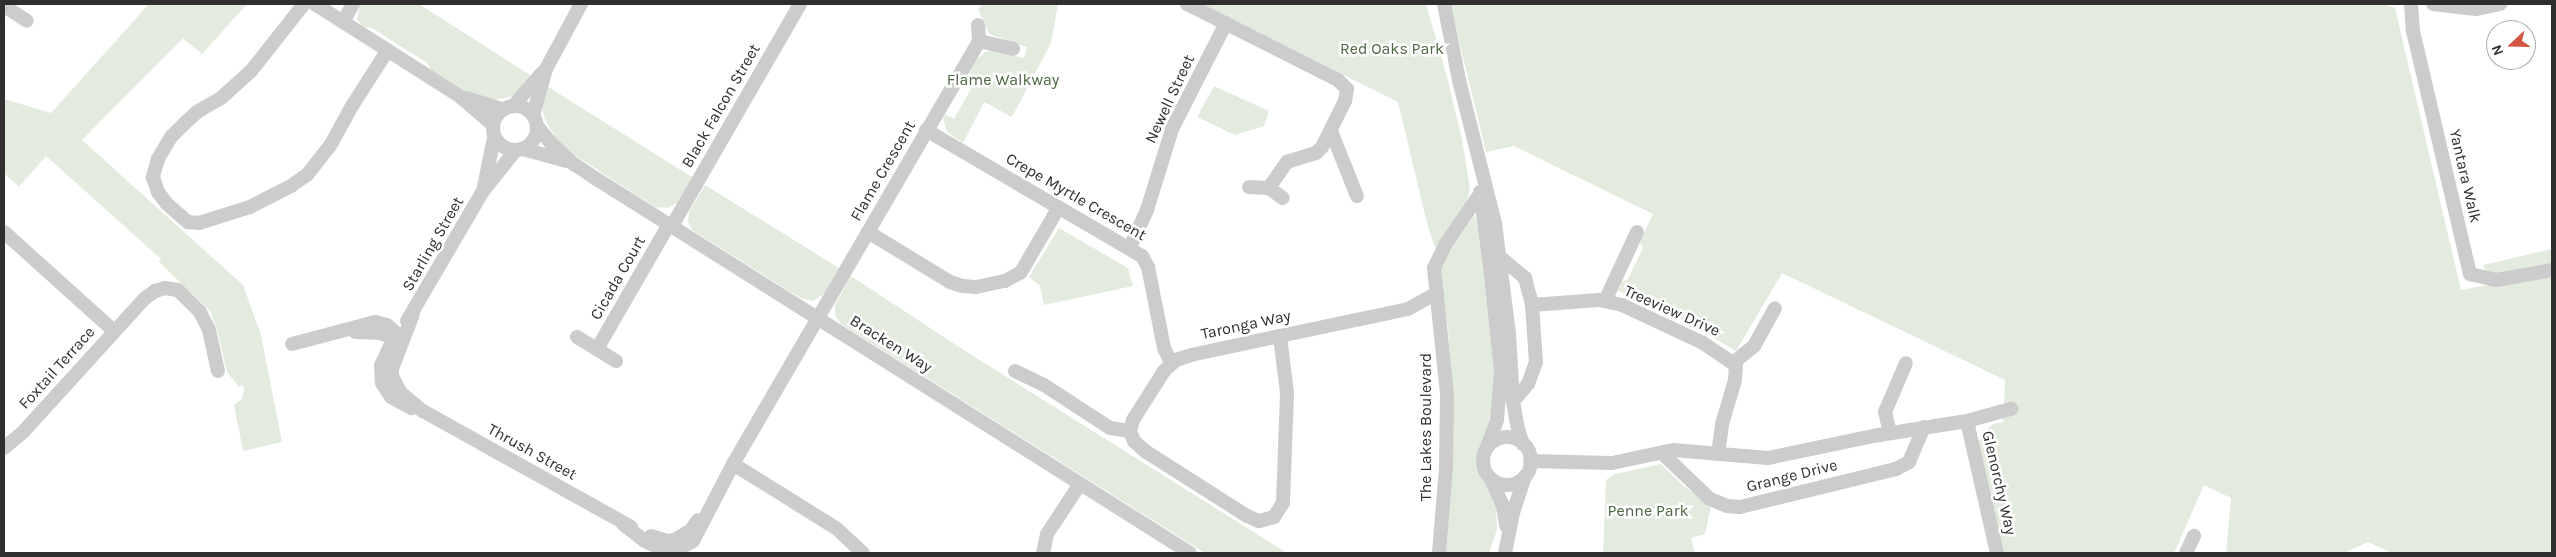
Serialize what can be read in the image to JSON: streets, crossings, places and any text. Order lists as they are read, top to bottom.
{
  "streets": {
    "street": [
      "Newell Street",
      "Black Falcon Street",
      "Flame Crescent",
      "Yantara Walk",
      "Crepe Myrtle Crescent",
      "Starling Street",
      "Cicada Court",
      "Treeview Drive",
      "Taronga Way",
      "Bracken Way",
      "Foxtail Terrace",
      "The Lakes Boulevard",
      "Thrush Street",
      "Grange Drive",
      "Glenorchy Way"
    ]
  },
  "crossings": [
    ["Newell Street", "Crepe Myrtle Crescent"],
    ["Black Falcon Street", "Cicada Court"],
    ["Black Falcon Street", "Bracken Way"],
    ["Flame Crescent", "Crepe Myrtle Crescent"],
    ["Flame Crescent", "Bracken Way"],
    ["Flame Crescent", "Thrush Street"],
    ["Crepe Myrtle Crescent", "Taronga Way"],
    ["Starling Street", "Bracken Way"],
    ["Starling Street", "Thrush Street"],
    ["Cicada Court", "Bracken Way"],
    ["Taronga Way", "The Lakes Boulevard"],
    ["Bracken Way", "Thrush Street"],
    ["Grange Drive", "Glenorchy Way"]
  ],
  "parks": ["Red Oaks Park", "Flame Walkway", "Penne Park"],
  "north": "left"
}
